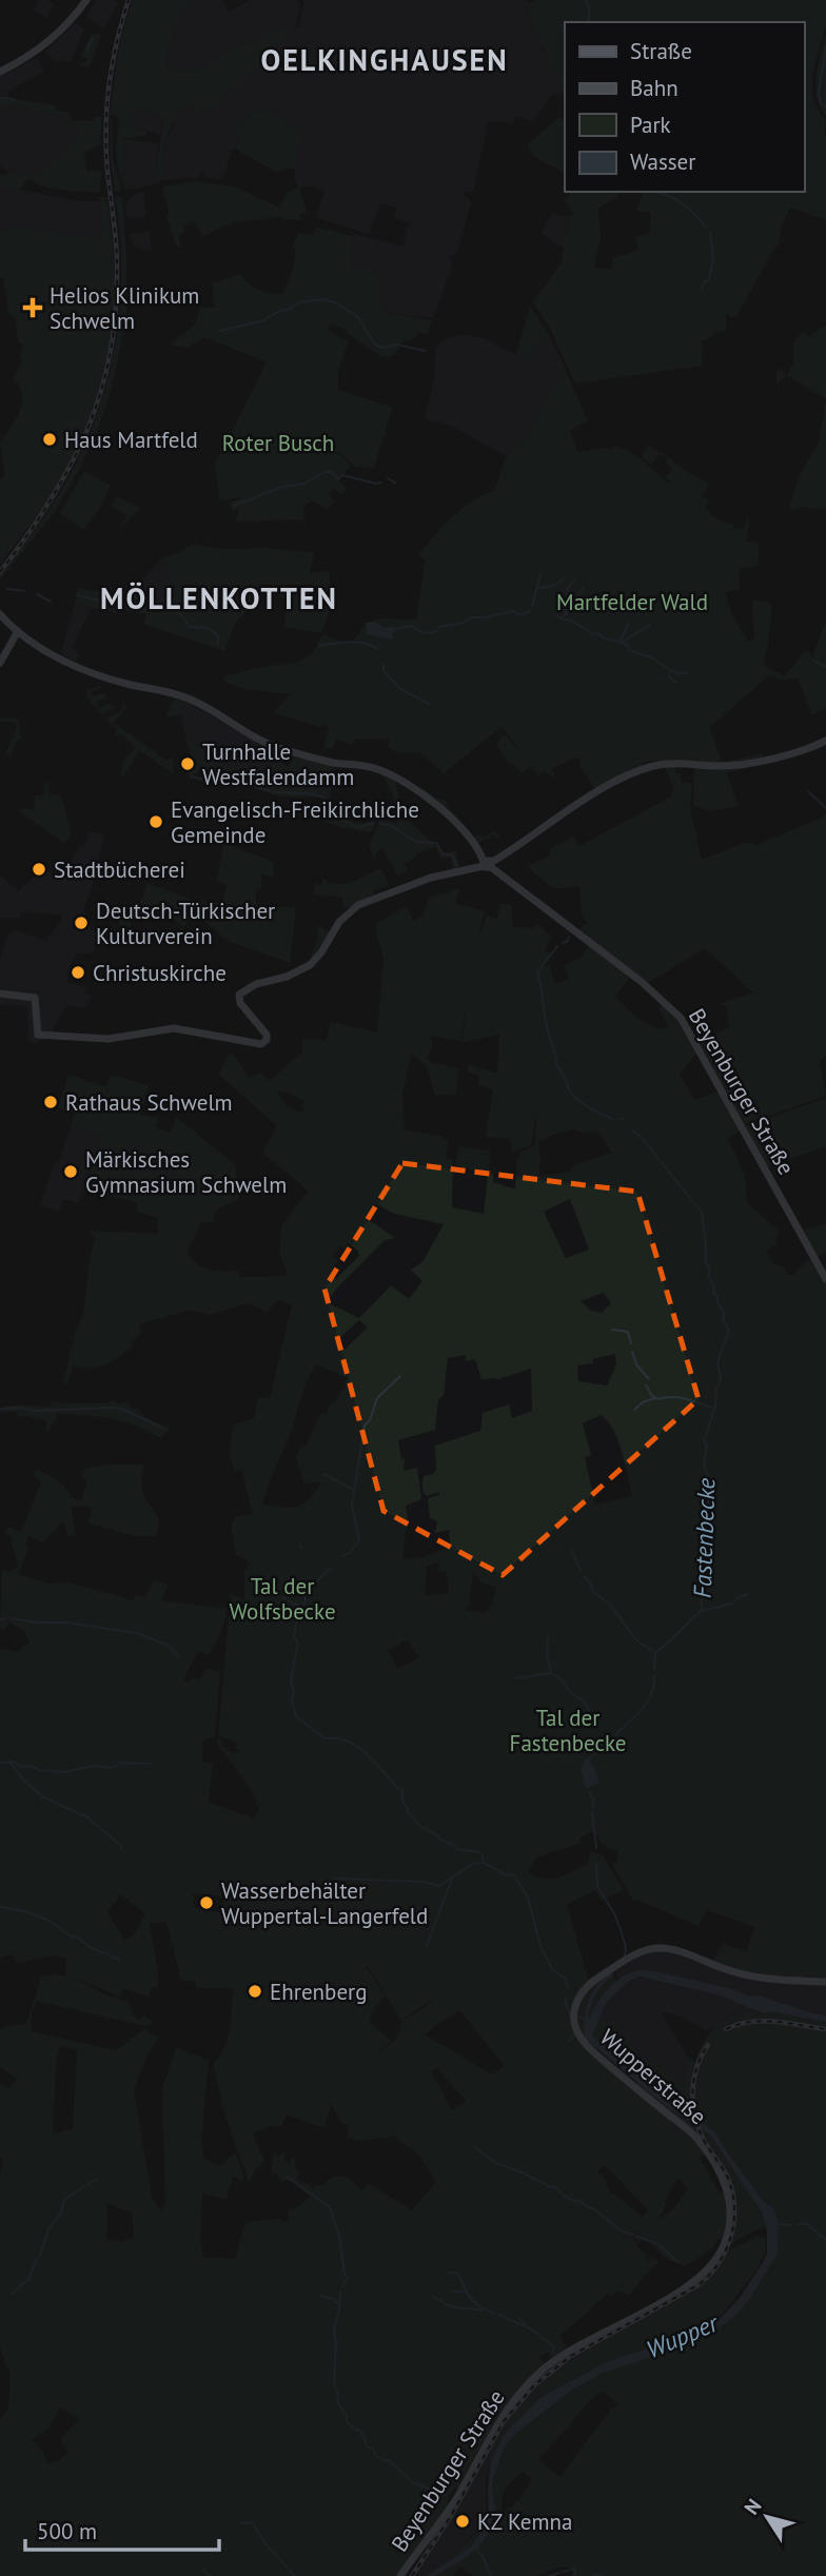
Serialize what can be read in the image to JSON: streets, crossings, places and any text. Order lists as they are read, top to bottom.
{
  "streets": {
    "main road": ["Beyenburger Straße", "Wupperstraße"]
  },
  "crossings": [
    ["Beyenburger Straße", "Wupperstraße"]
  ],
  "districts": ["OELKINGHAUSEN", "MÖLLENKOTTEN"],
  "water": ["Fastenbecke", "Wupper"],
  "parks": [
    "Roter Busch",
    "Martfelder Wald",
    "Tal der Wolfsbecke",
    "Tal der Fastenbecke"
  ],
  "places": {
    "health": ["Helios Klinikum Schwelm"],
    "other": [
      "Haus Martfeld",
      "Turnhalle Westfalendamm",
      "Evangelisch-Freikirchliche Gemeinde",
      "Stadtbücherei",
      "Deutsch-Türkischer Kulturverein",
      "Christuskirche",
      "Rathaus Schwelm",
      "Märkisches Gymnasium Schwelm",
      "Wasserbehälter Wuppertal-Langerfeld",
      "Ehrenberg",
      "KZ Kemna"
    ]
  },
  "legend": [
    "Straße",
    "Bahn",
    "Park",
    "Wasser"
  ],
  "scale_bar": "500 m",
  "north": "top left"
}
